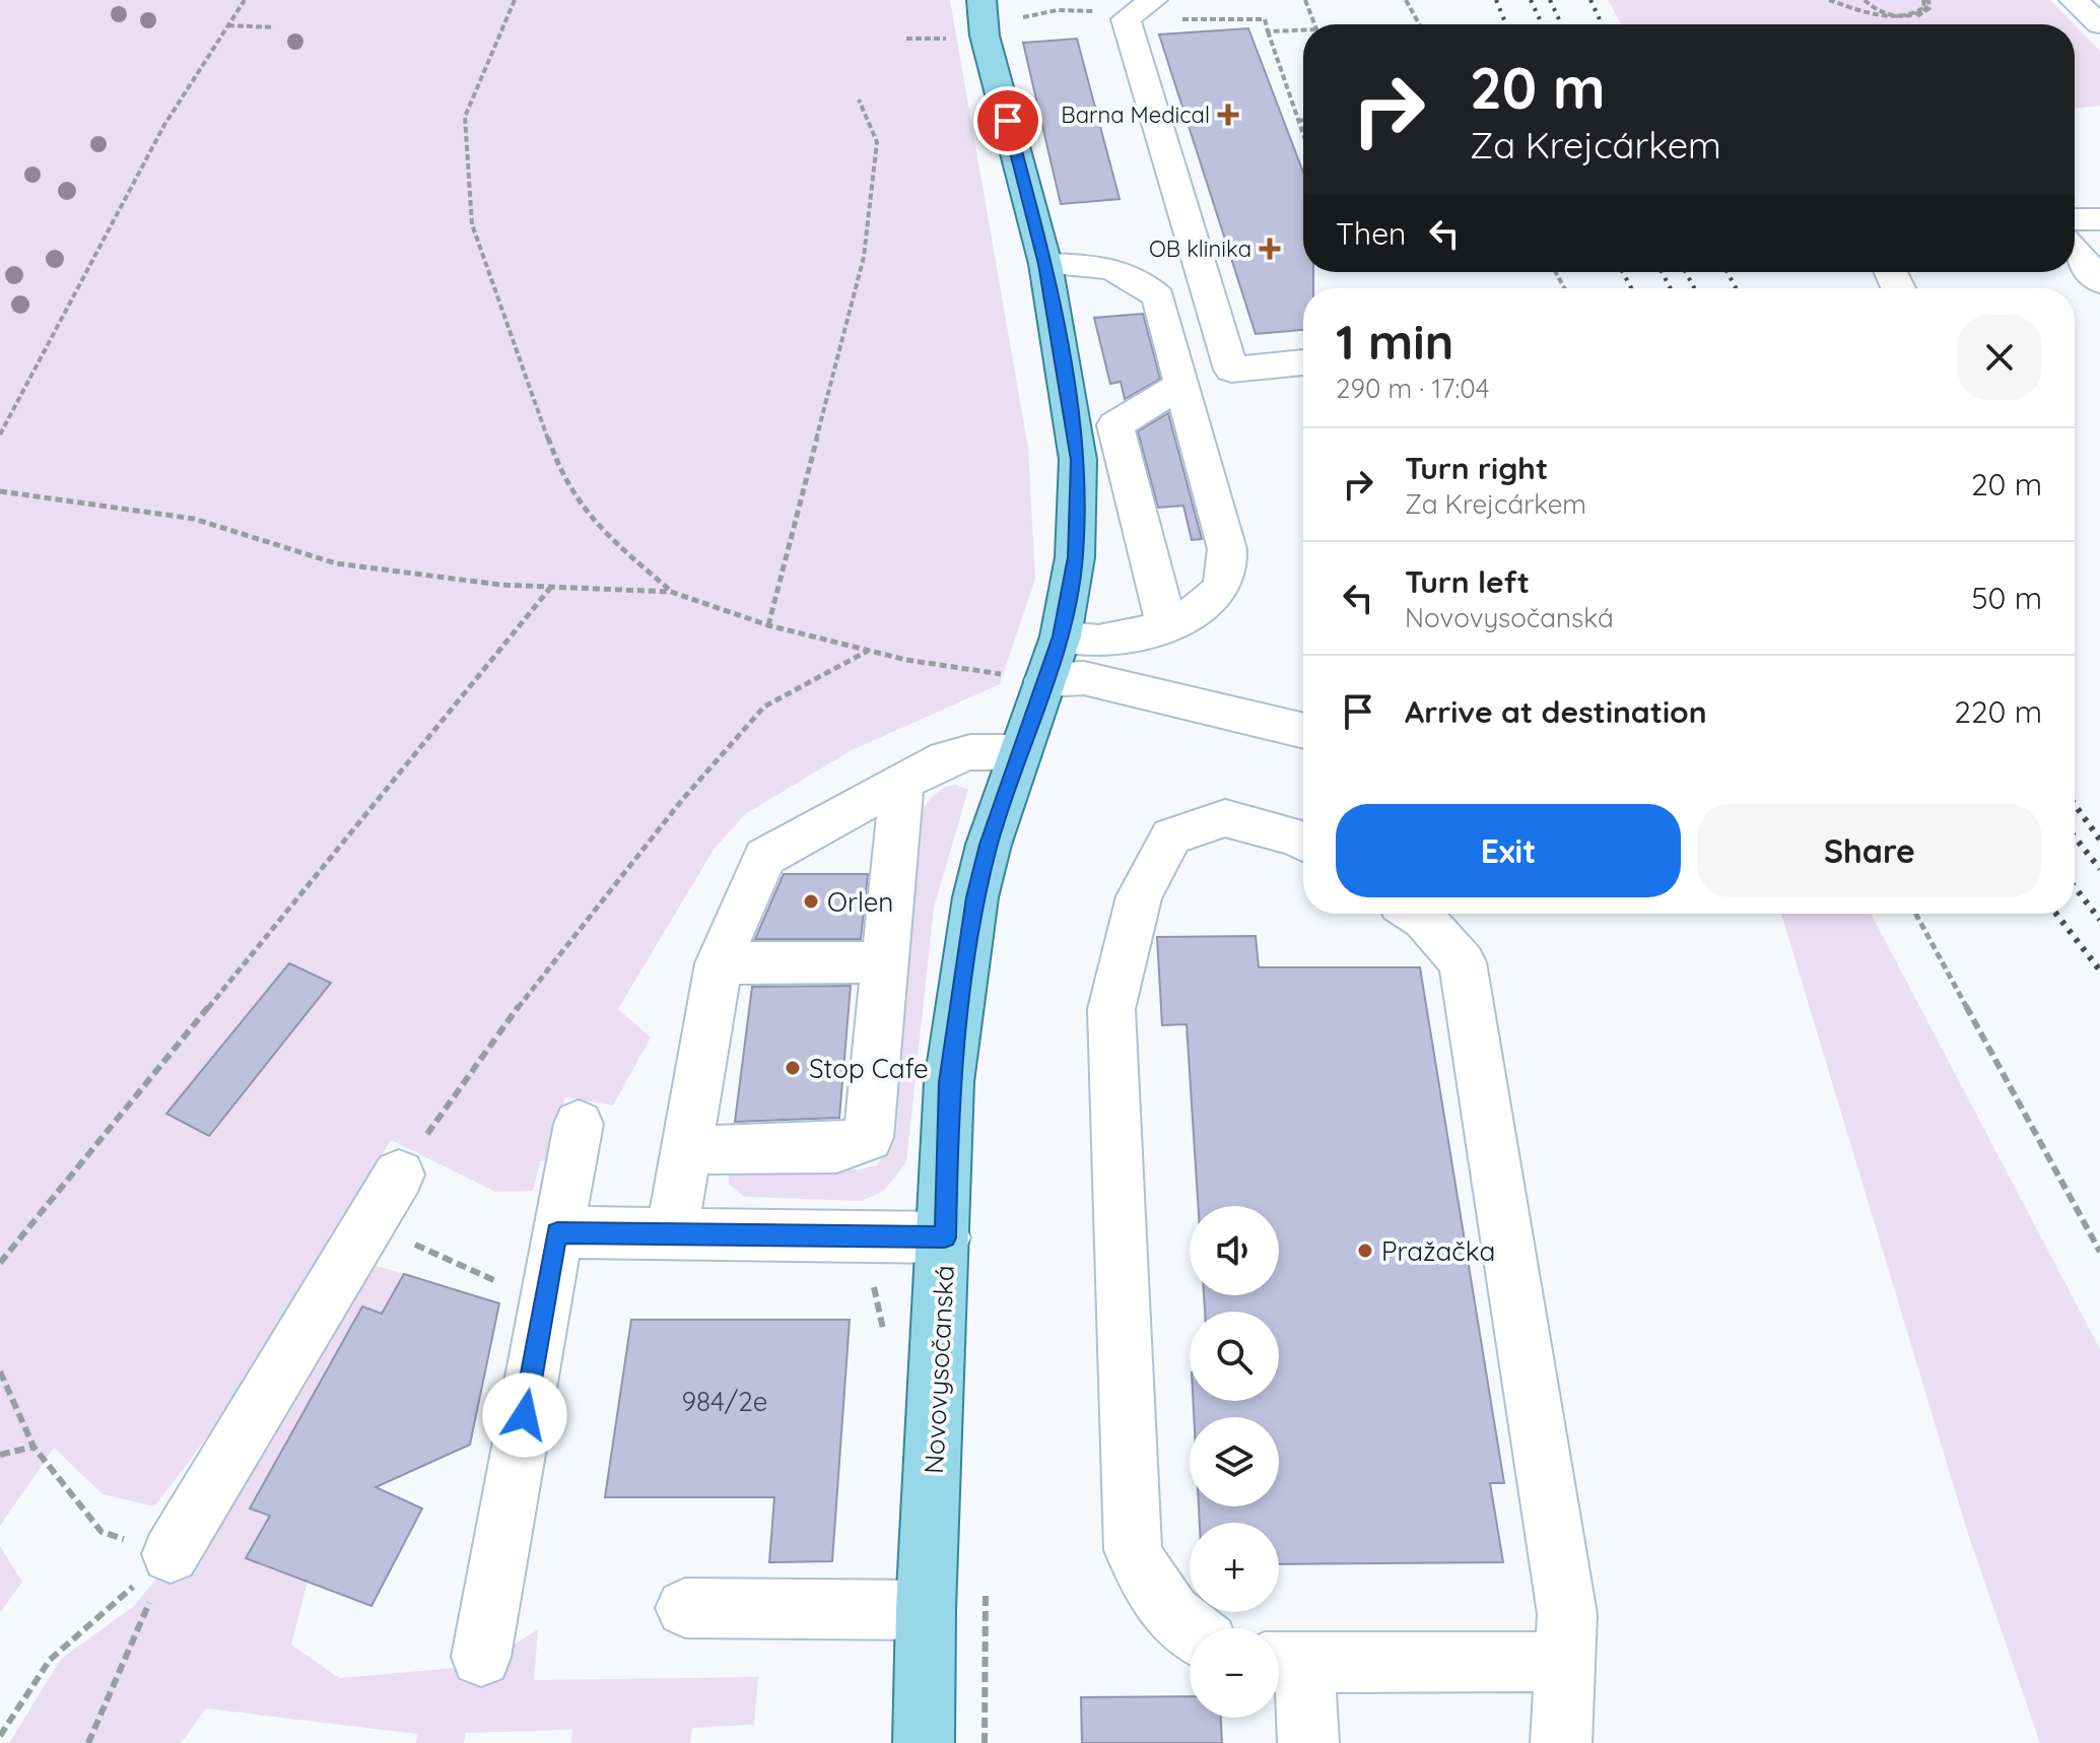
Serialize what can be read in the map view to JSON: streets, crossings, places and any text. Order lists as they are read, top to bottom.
{
  "streets": {
    "main road": ["Novovysočanská"]
  },
  "places": {
    "health": ["Barna Medical", "OB klinika"],
    "other": ["Orlen", "Stop Cafe", "Pražačka"]
  },
  "house_numbers": ["984/2e"],
  "page": {
    "turn": ["20 m", "Za Krejcárkem"],
    "then": "Then",
    "heading": ["1 min", "290 m · 17:04"],
    "list": [
      {
        "name": "Turn right",
        "note": "Za Krejcárkem",
        "value": "20 m"
      },
      {
        "name": "Turn left",
        "note": "Novovysočanská",
        "value": "50 m"
      },
      {
        "name": "Arrive at destination",
        "value": "220 m"
      }
    ],
    "buttons": ["Exit", "Share"],
    "map_buttons": ["+", "−"]
  }
}
